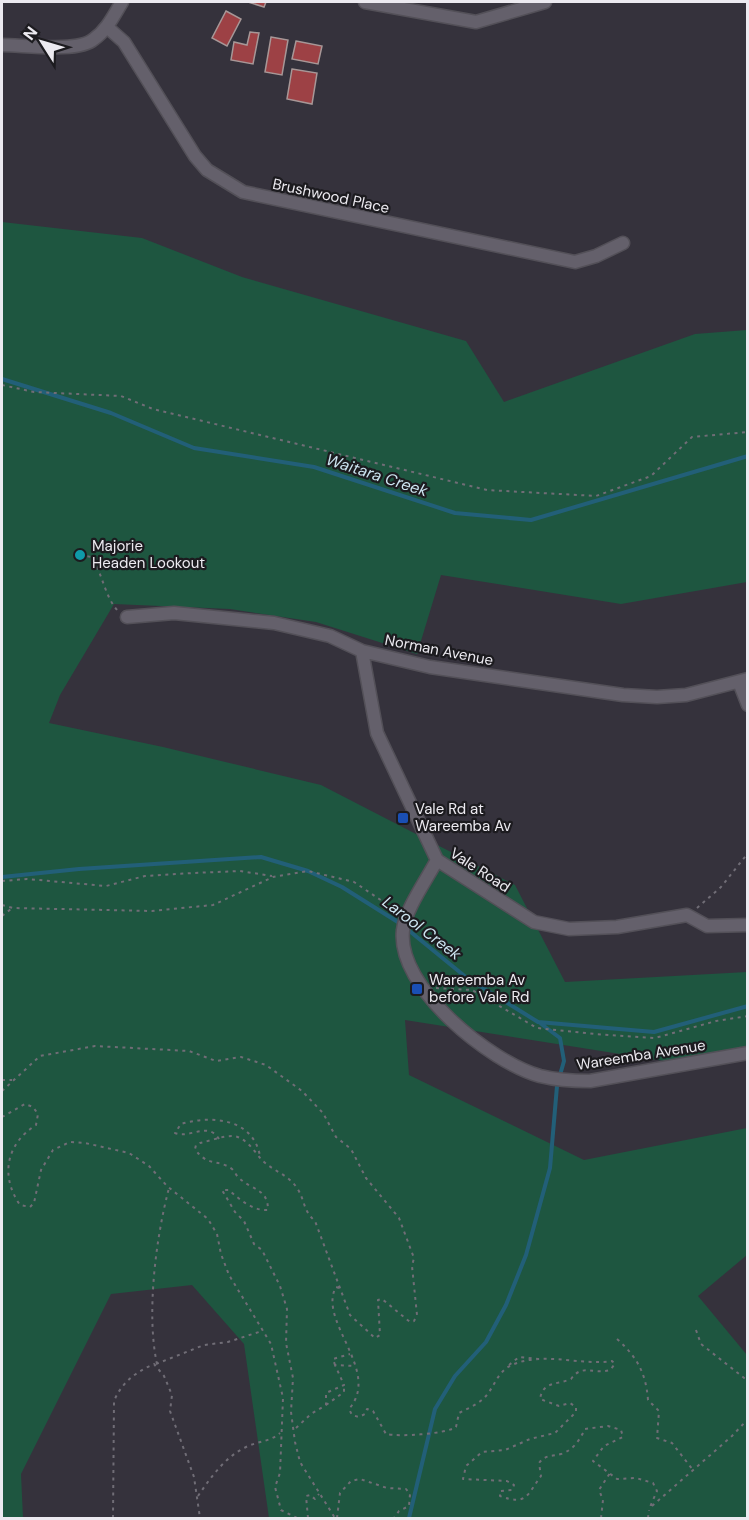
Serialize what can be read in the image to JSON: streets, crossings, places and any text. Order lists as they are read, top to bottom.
{
  "streets": {
    "street": [
      "Brushwood Place",
      "Norman Avenue",
      "Vale Road",
      "Wareemba Avenue"
    ]
  },
  "crossings": [
    ["Norman Avenue", "Vale Road"],
    ["Vale Road", "Wareemba Avenue"]
  ],
  "water": ["Waitara Creek", "Larool Creek"],
  "places": {
    "other": ["Majorie Headen Lookout"],
    "transit": ["Vale Rd at Wareemba Av", "Wareemba Av before Vale Rd"]
  },
  "north": "top left"
}
